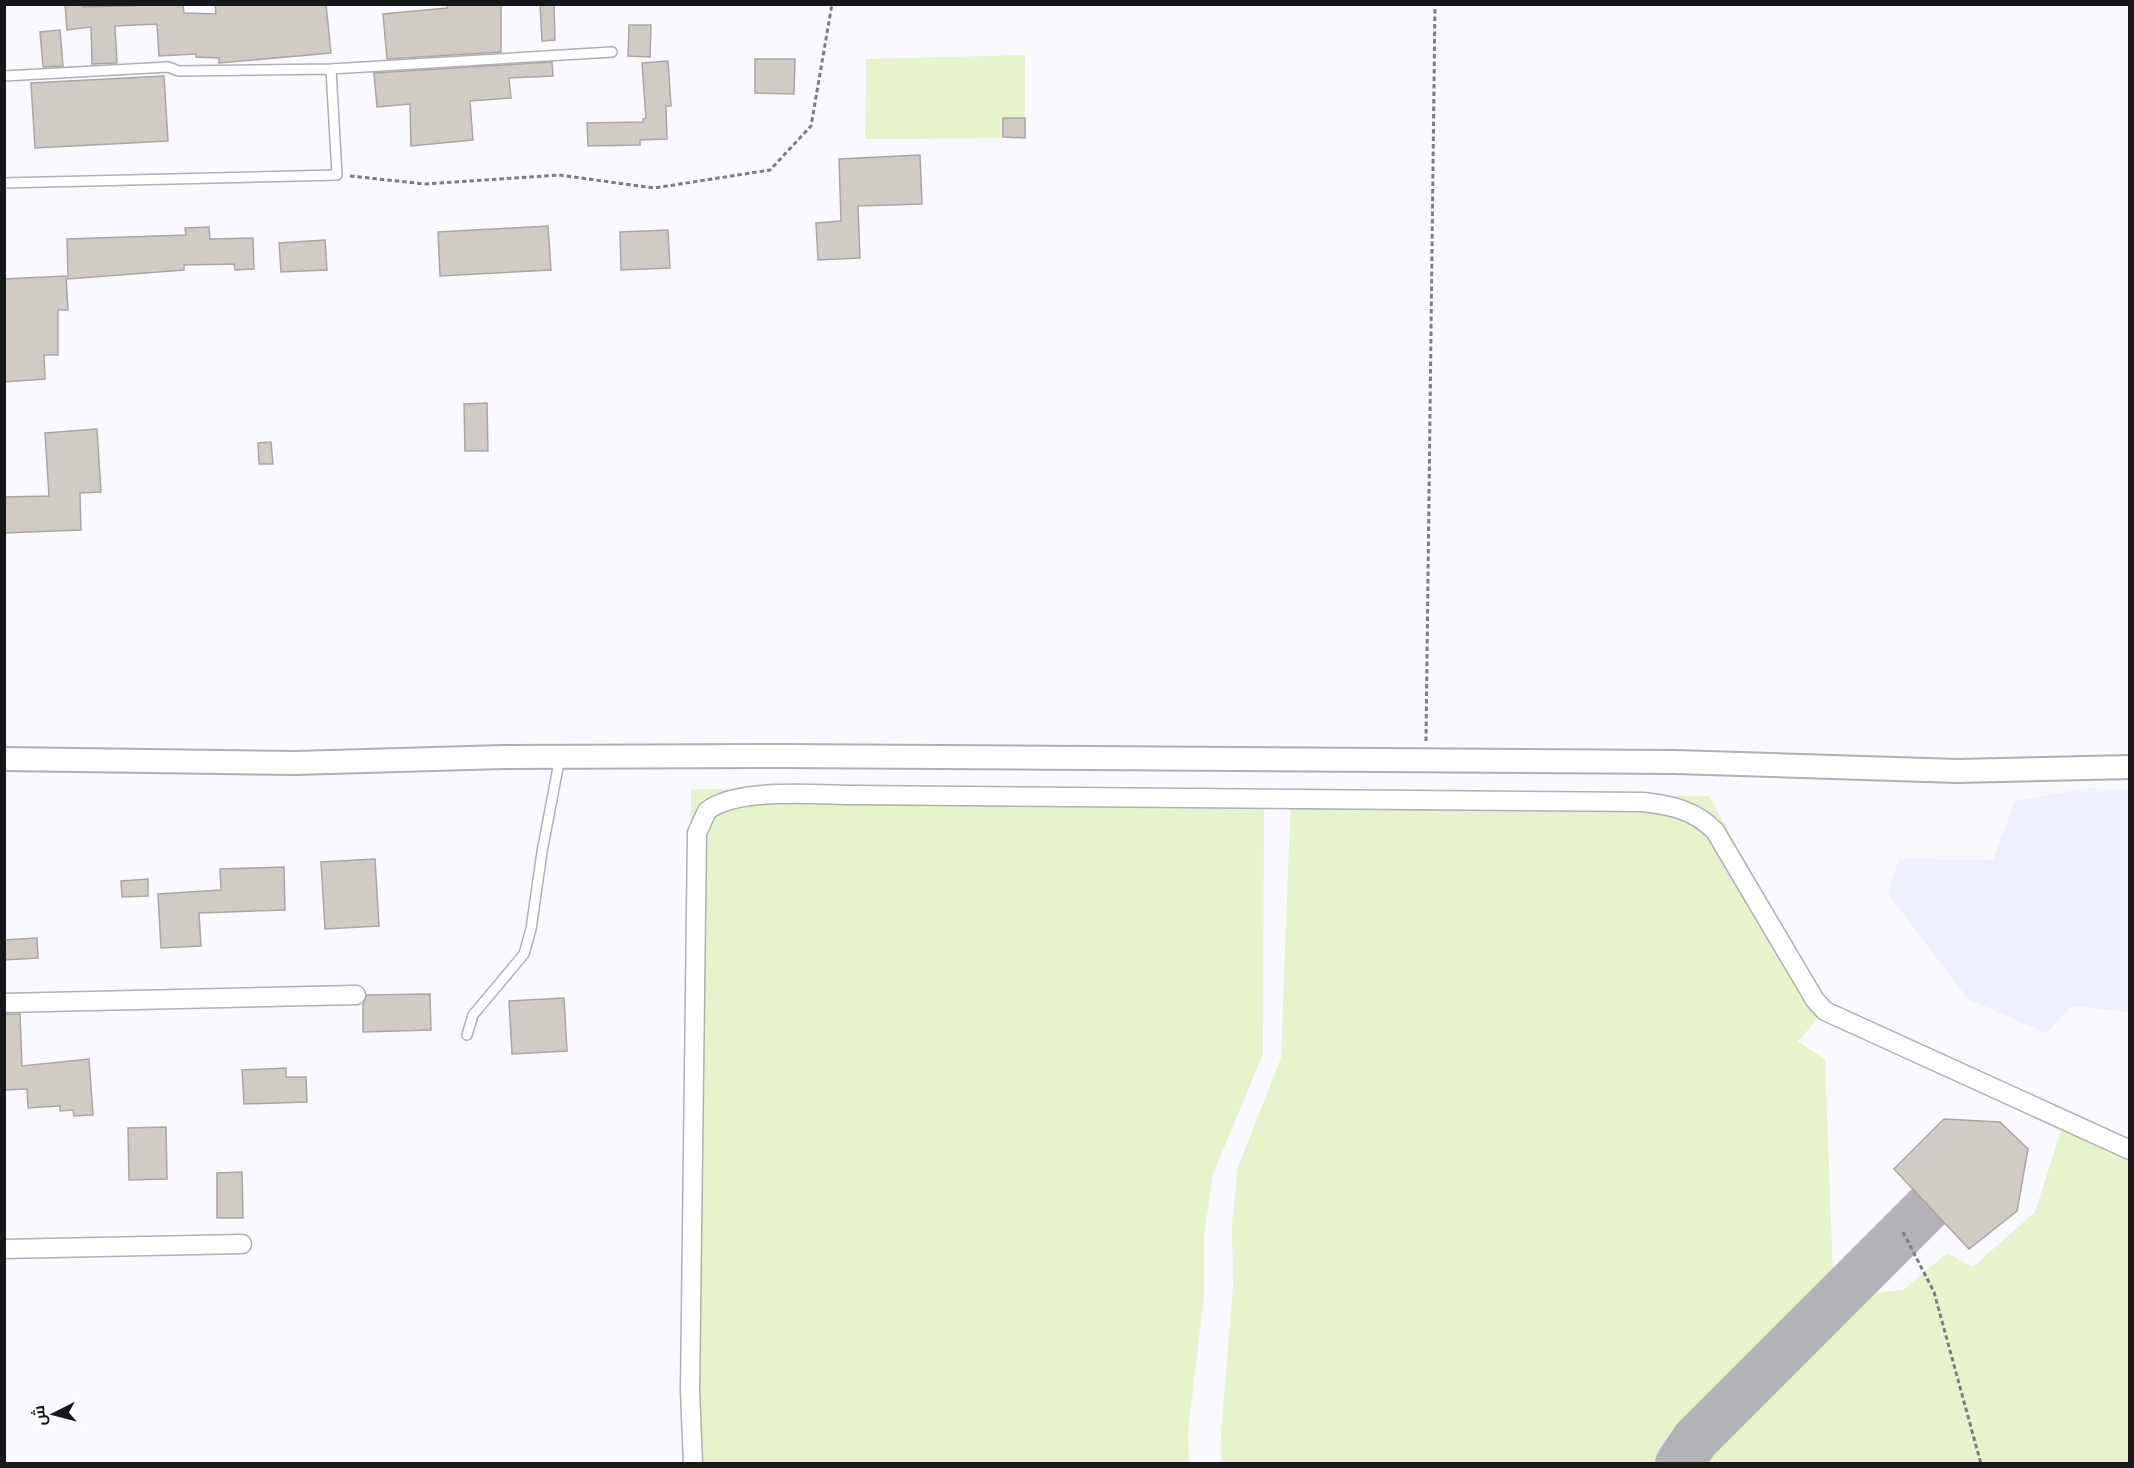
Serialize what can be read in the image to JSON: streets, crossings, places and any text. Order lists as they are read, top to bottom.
{
  "north": "left"
}
